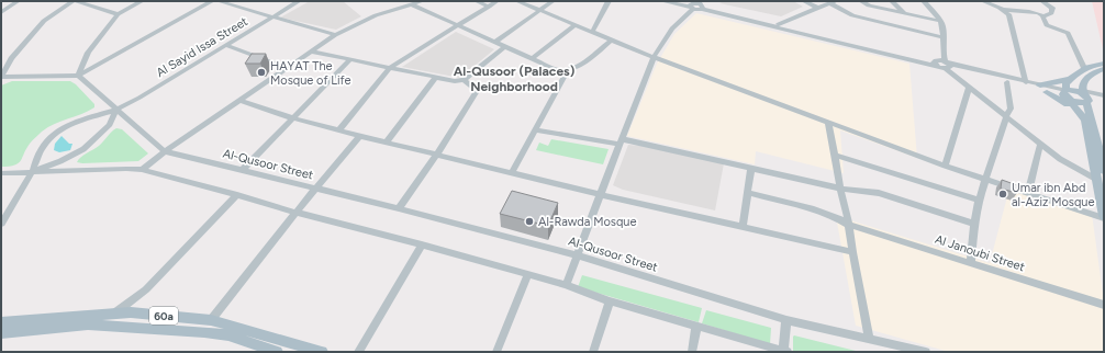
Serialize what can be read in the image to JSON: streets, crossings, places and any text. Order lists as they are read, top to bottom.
{
  "streets": {
    "main road": ["60a"],
    "street": ["Al Sayid Issa Street", "Al-Qusoor Street", "Al Janoubi Street"]
  },
  "districts": ["Al-Qusoor (Palaces) Neighborhood"],
  "places": ["HAYAT The Mosque of Life", "Umar ibn Abd al-Aziz Mosque", "Al-Rawda Mosque"]
}
